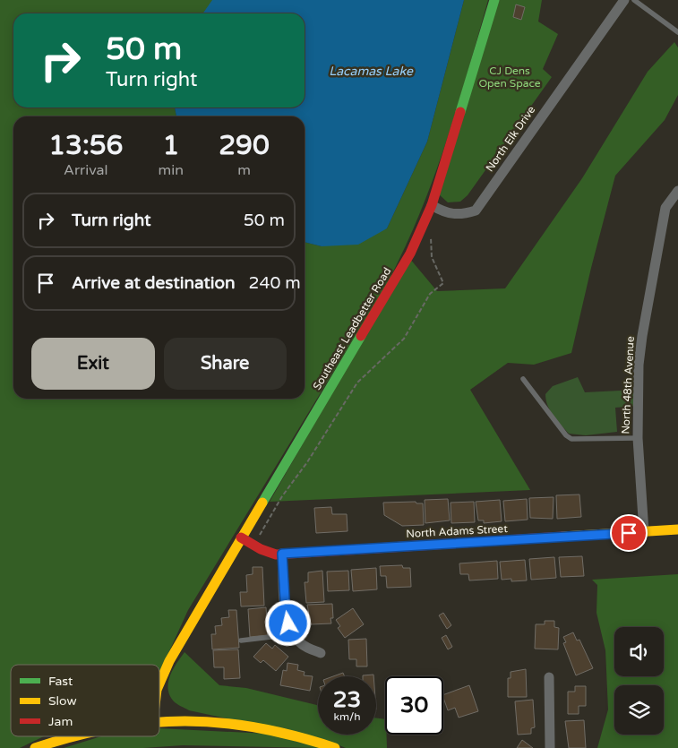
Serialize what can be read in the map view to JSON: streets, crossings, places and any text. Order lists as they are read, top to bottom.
{
  "streets": {
    "street": [
      "North Elk Drive",
      "Southeast Leadbetter Road",
      "North 48th Avenue",
      "North Adams Street"
    ]
  },
  "crossings": [
    ["North Elk Drive", "Southeast Leadbetter Road"],
    ["Southeast Leadbetter Road", "North Adams Street"],
    ["North 48th Avenue", "North Adams Street"]
  ],
  "water": ["Lacamas Lake"],
  "parks": ["CJ Dens Open Space"],
  "legend": ["Fast", "Slow", "Jam"],
  "page": {
    "turn": ["50 m", "Turn right"],
    "eta": [
      "13:56",
      "Arrival",
      "1",
      "min",
      "290",
      "m"
    ],
    "list": [
      {
        "name": "Turn right",
        "value": "50 m"
      },
      {
        "name": "Arrive at destination",
        "value": "240 m"
      }
    ],
    "buttons": ["Exit", "Share"],
    "speed": "23 km/h",
    "limit": "30"
  }
}
